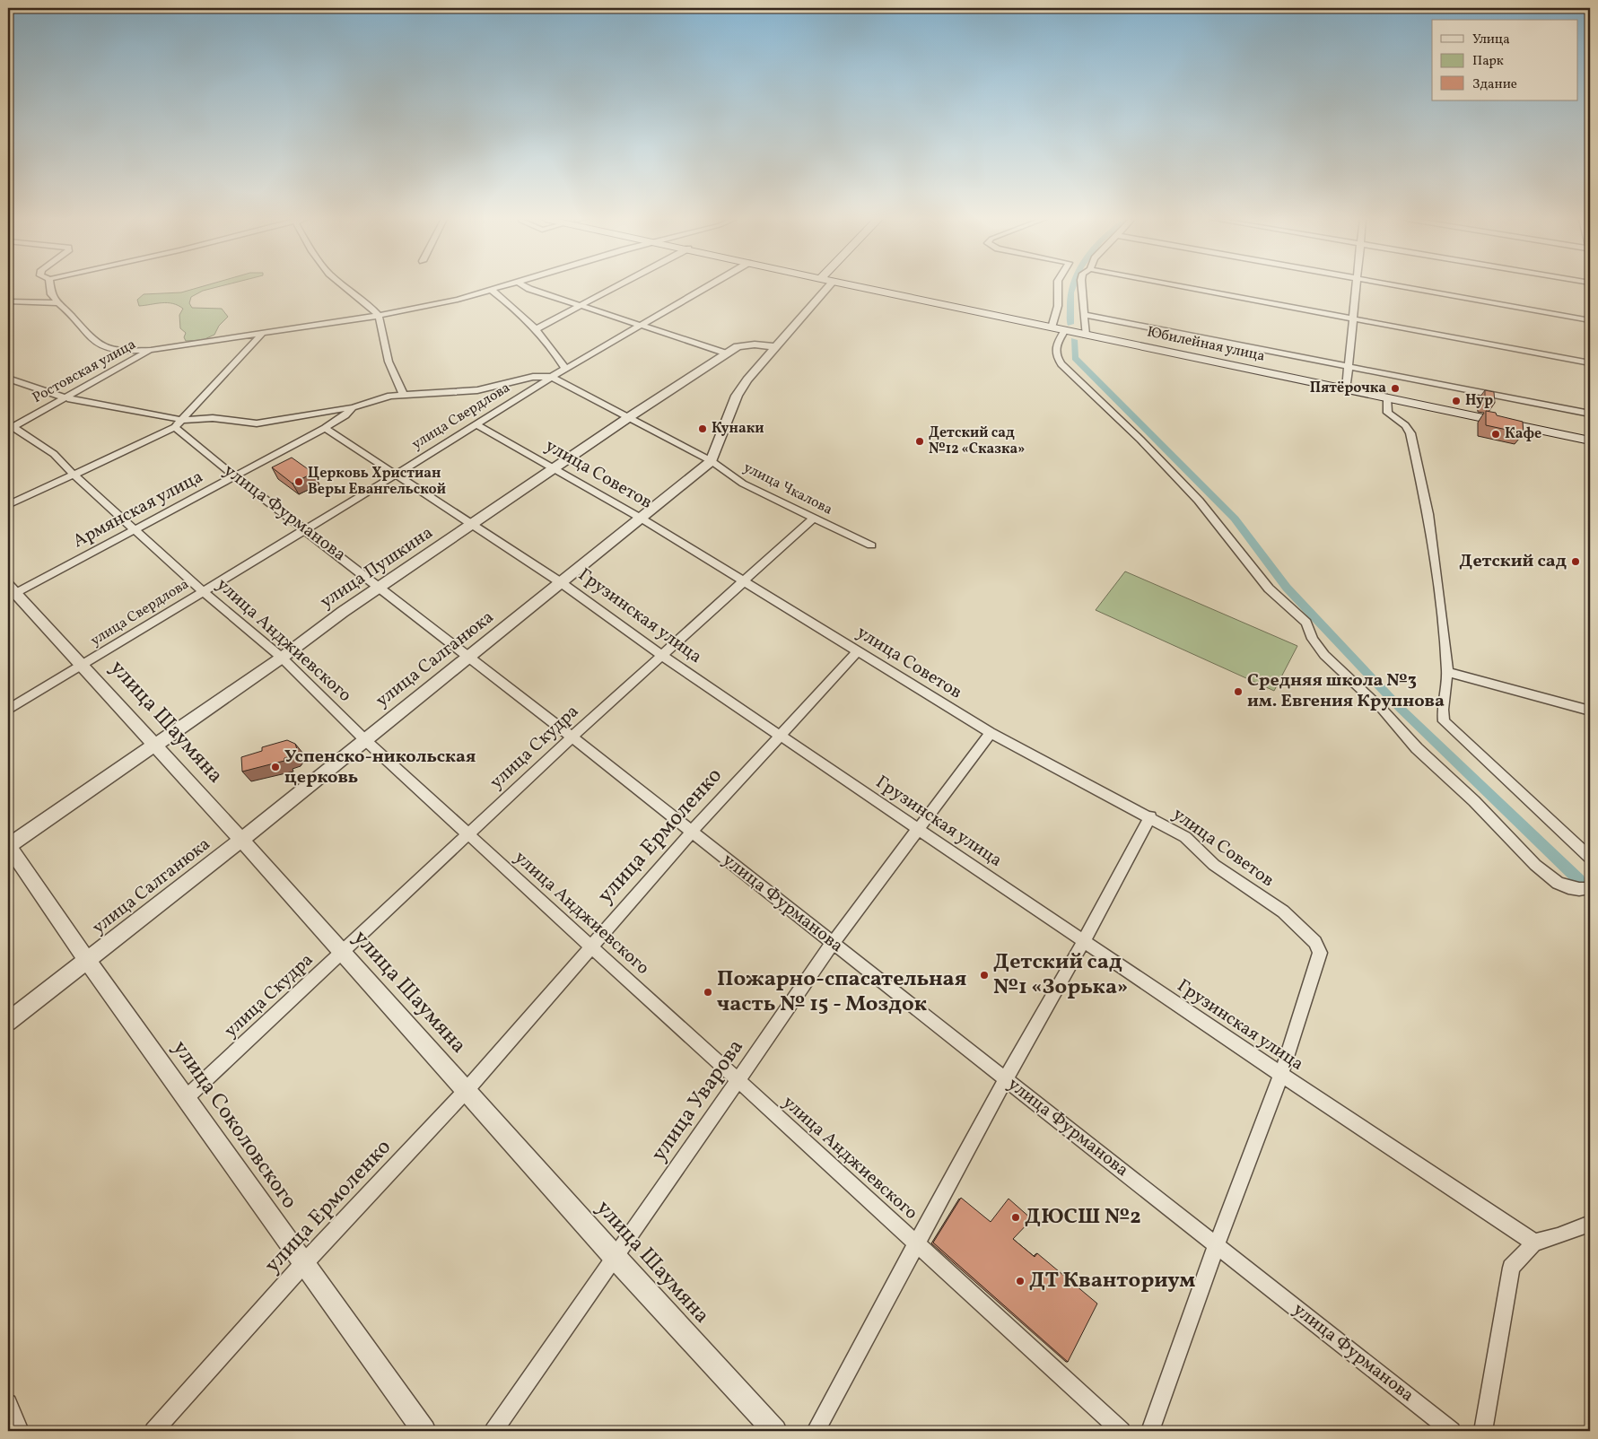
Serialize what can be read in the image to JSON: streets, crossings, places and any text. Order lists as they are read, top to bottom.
{
  "streets": {
    "main road": ["Юбилейная улица"],
    "street": [
      "Ростовская улица",
      "улица Свердлова",
      "улица Советов",
      "улица Чкалова",
      "Армянская улица",
      "улица Фурманова",
      "улица Пушкина",
      "Грузинская улица",
      "улица Анджиевского",
      "улица Салганюка",
      "улица Шаумяна",
      "улица Скудра",
      "улица Ермоленко",
      "улица Уварова",
      "улица Соколовского"
    ]
  },
  "crossings": [
    ["Ростовская улица", "улица Анджиевского"],
    ["улица Свердлова", "улица Советов"],
    ["улица Свердлова", "улица Чкалова"],
    ["улица Свердлова", "улица Фурманова"],
    ["улица Свердлова", "Грузинская улица"],
    ["улица Свердлова", "улица Анджиевского"],
    ["улица Свердлова", "улица Шаумяна"],
    ["улица Советов", "улица Пушкина"],
    ["улица Советов", "Грузинская улица"],
    ["улица Советов", "улица Салганюка"],
    ["улица Советов", "улица Скудра"],
    ["улица Советов", "улица Ермоленко"],
    ["улица Советов", "улица Уварова"],
    ["улица Чкалова", "улица Пушкина"],
    ["улица Чкалова", "улица Салганюка"],
    ["улица Чкалова", "улица Скудра"],
    ["Армянская улица", "улица Фурманова"],
    ["Армянская улица", "Грузинская улица"],
    ["Армянская улица", "улица Анджиевского"],
    ["Армянская улица", "улица Шаумяна"],
    ["улица Фурманова", "улица Пушкина"],
    ["улица Фурманова", "улица Салганюка"],
    ["улица Фурманова", "улица Скудра"],
    ["улица Фурманова", "улица Ермоленко"],
    ["улица Фурманова", "улица Уварова"],
    ["улица Пушкина", "Грузинская улица"],
    ["улица Пушкина", "улица Анджиевского"],
    ["улица Пушкина", "улица Салганюка"],
    ["улица Пушкина", "улица Шаумяна"],
    ["улица Пушкина", "улица Соколовского"],
    ["Грузинская улица", "улица Салганюка"],
    ["Грузинская улица", "улица Скудра"],
    ["Грузинская улица", "улица Ермоленко"],
    ["Грузинская улица", "улица Уварова"],
    ["улица Анджиевского", "улица Салганюка"],
    ["улица Анджиевского", "улица Скудра"],
    ["улица Анджиевского", "улица Ермоленко"],
    ["улица Анджиевского", "улица Уварова"],
    ["улица Салганюка", "улица Шаумяна"],
    ["улица Салганюка", "улица Соколовского"],
    ["улица Шаумяна", "улица Скудра"],
    ["улица Шаумяна", "улица Ермоленко"],
    ["улица Шаумяна", "улица Уварова"],
    ["улица Скудра", "улица Соколовского"],
    ["улица Ермоленко", "улица Соколовского"]
  ],
  "places": [
    "Пятёрочка",
    "Нур",
    "Кунаки",
    "Кафе",
    "Детский сад №12 «Сказка»",
    "Церковь Христиан Веры Евангельской",
    "Детский сад",
    "Средняя школа №3 им. Евгения Крупнова",
    "Успенско-никольская церковь",
    "Детский сад №1 «Зорька»",
    "Пожарно-спасательная часть № 15 - Моздок",
    "ДЮСШ №2",
    "ДТ Кванториум"
  ],
  "legend": ["Улица", "Парк", "Здание"]
}
